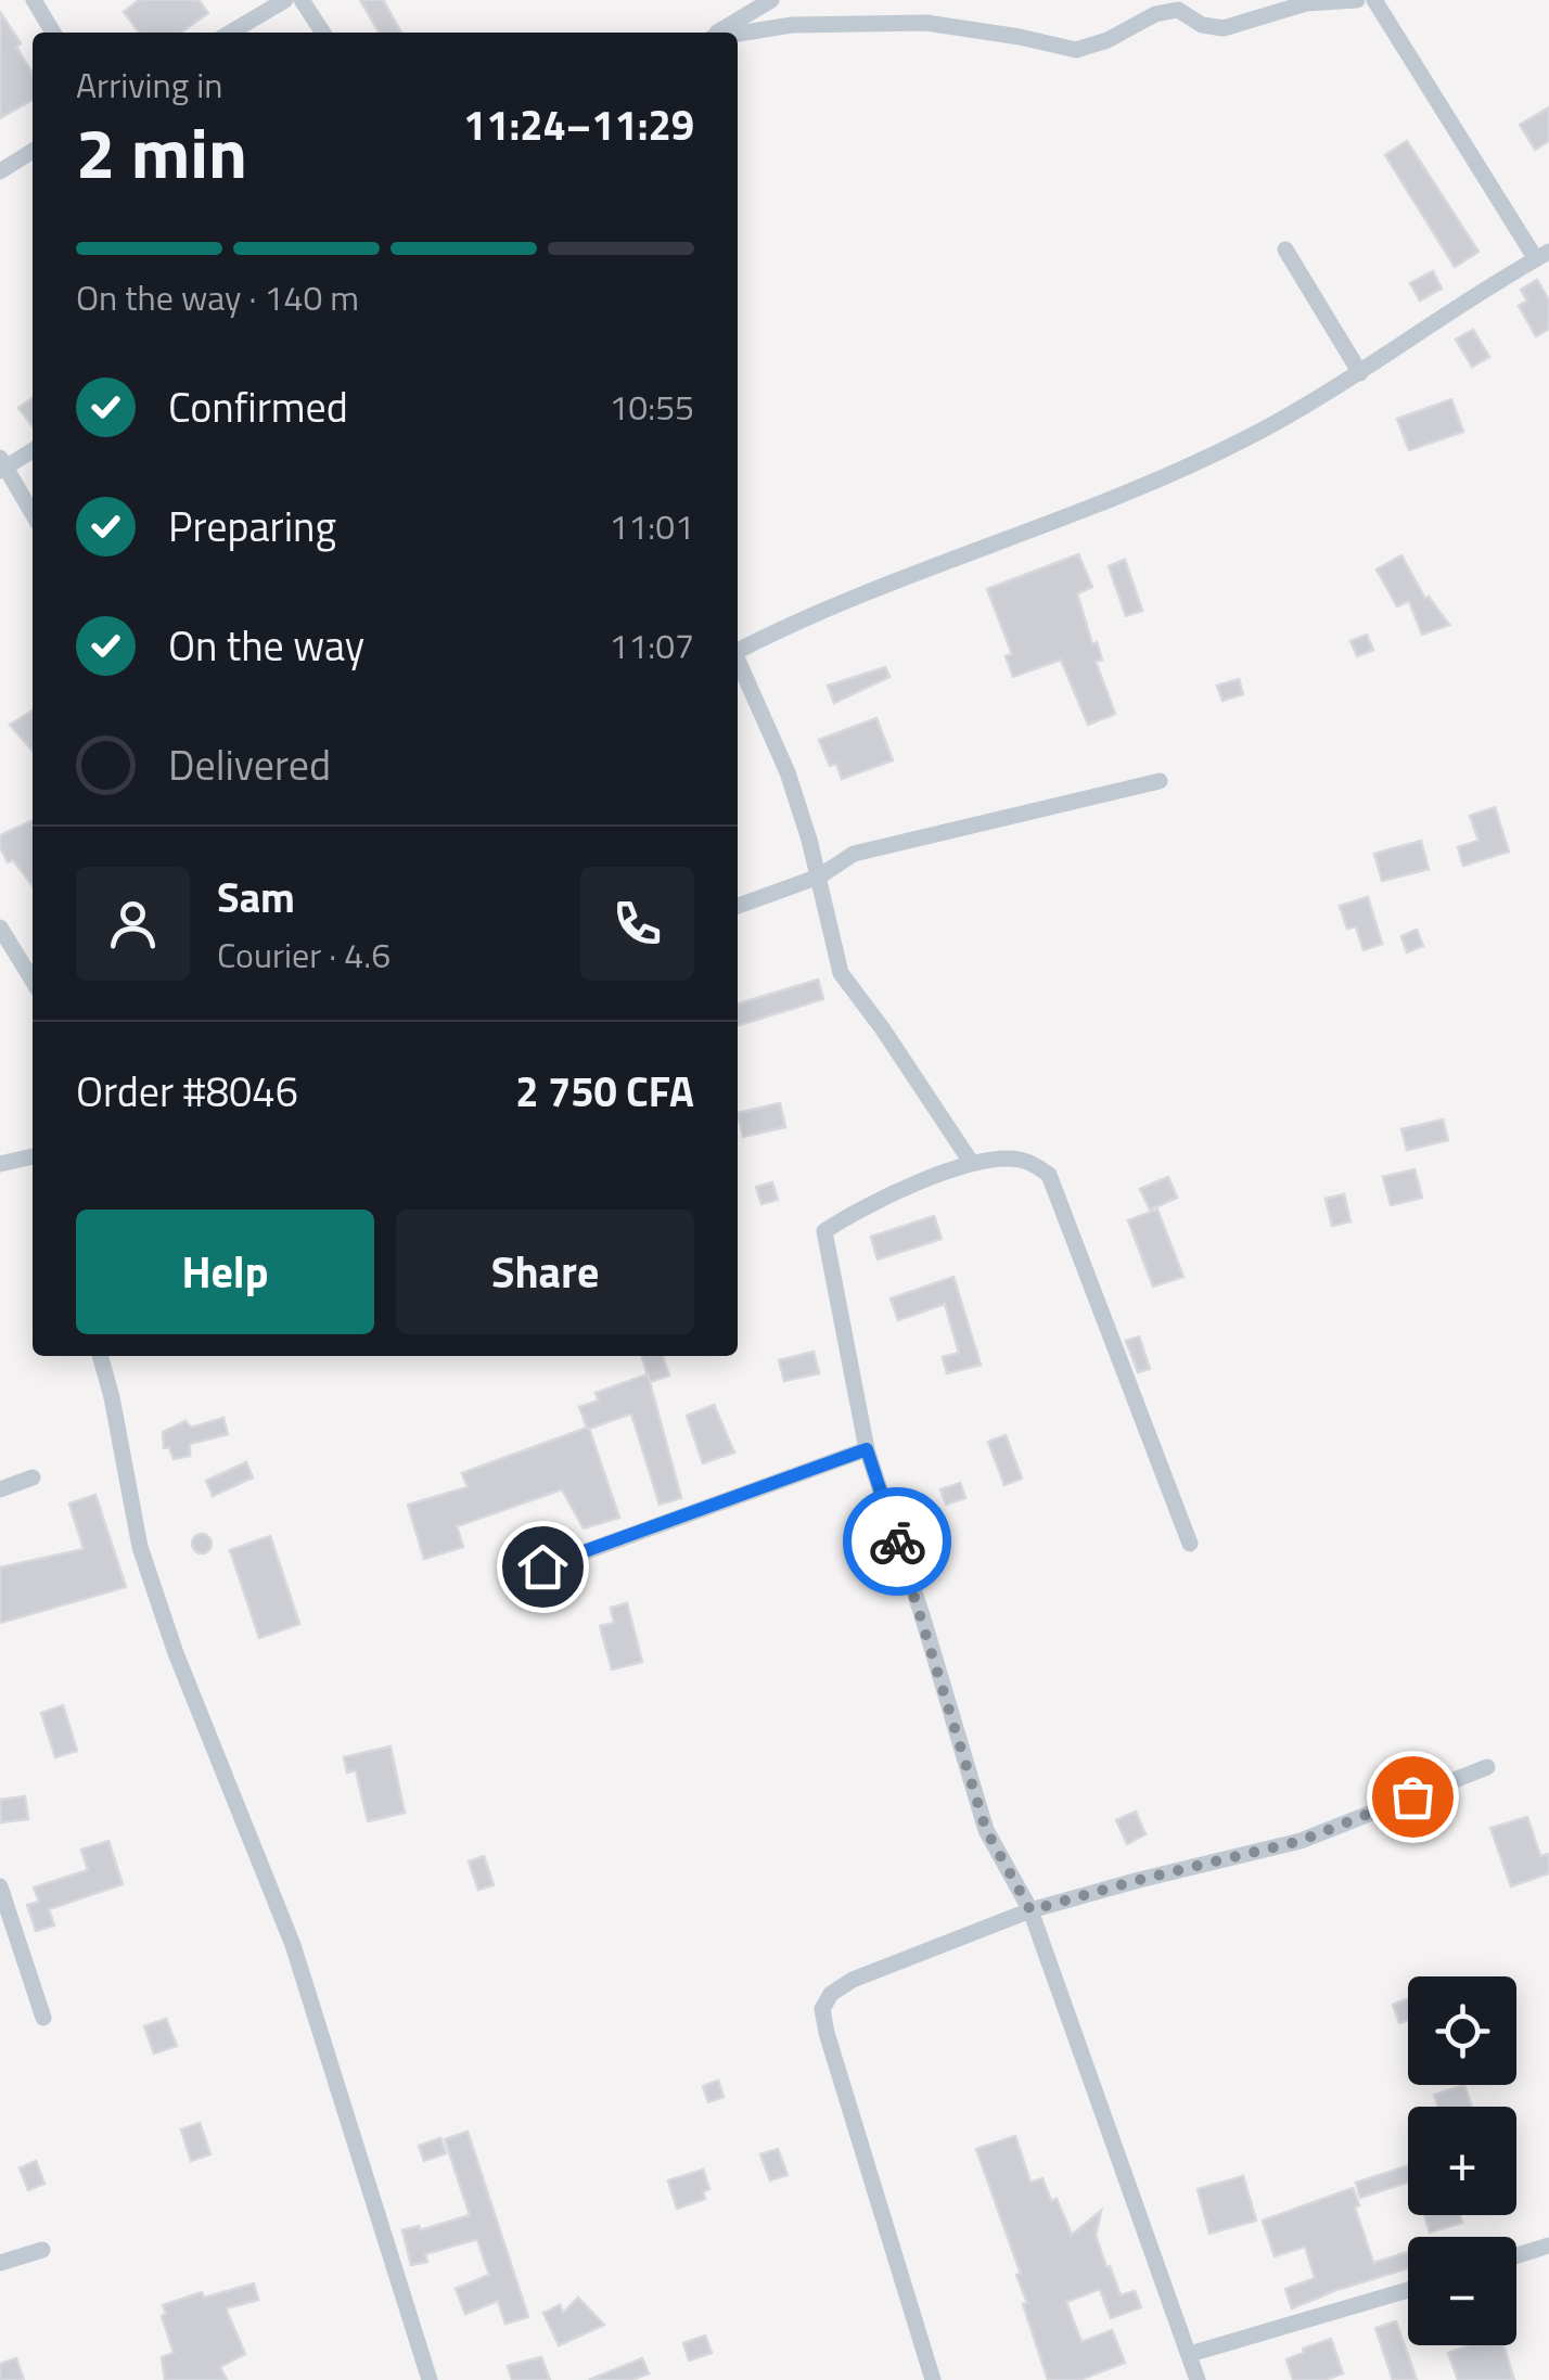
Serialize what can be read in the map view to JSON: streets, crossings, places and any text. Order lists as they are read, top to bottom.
{
  "page": {
    "heading": ["2 min", "Arriving in", "11:24–11:29"],
    "panel": [
      "Sam",
      "Courier · 4.6",
      "Order #8046",
      "2 750 CFA"
    ],
    "bar": "On the way · 140 m",
    "list": [
      ["Confirmed", "10:55"],
      ["Preparing", "11:01"],
      ["On the way", "11:07"],
      "Delivered"
    ],
    "buttons": ["Help", "Share"],
    "map_buttons": ["+", "−"]
  }
}
